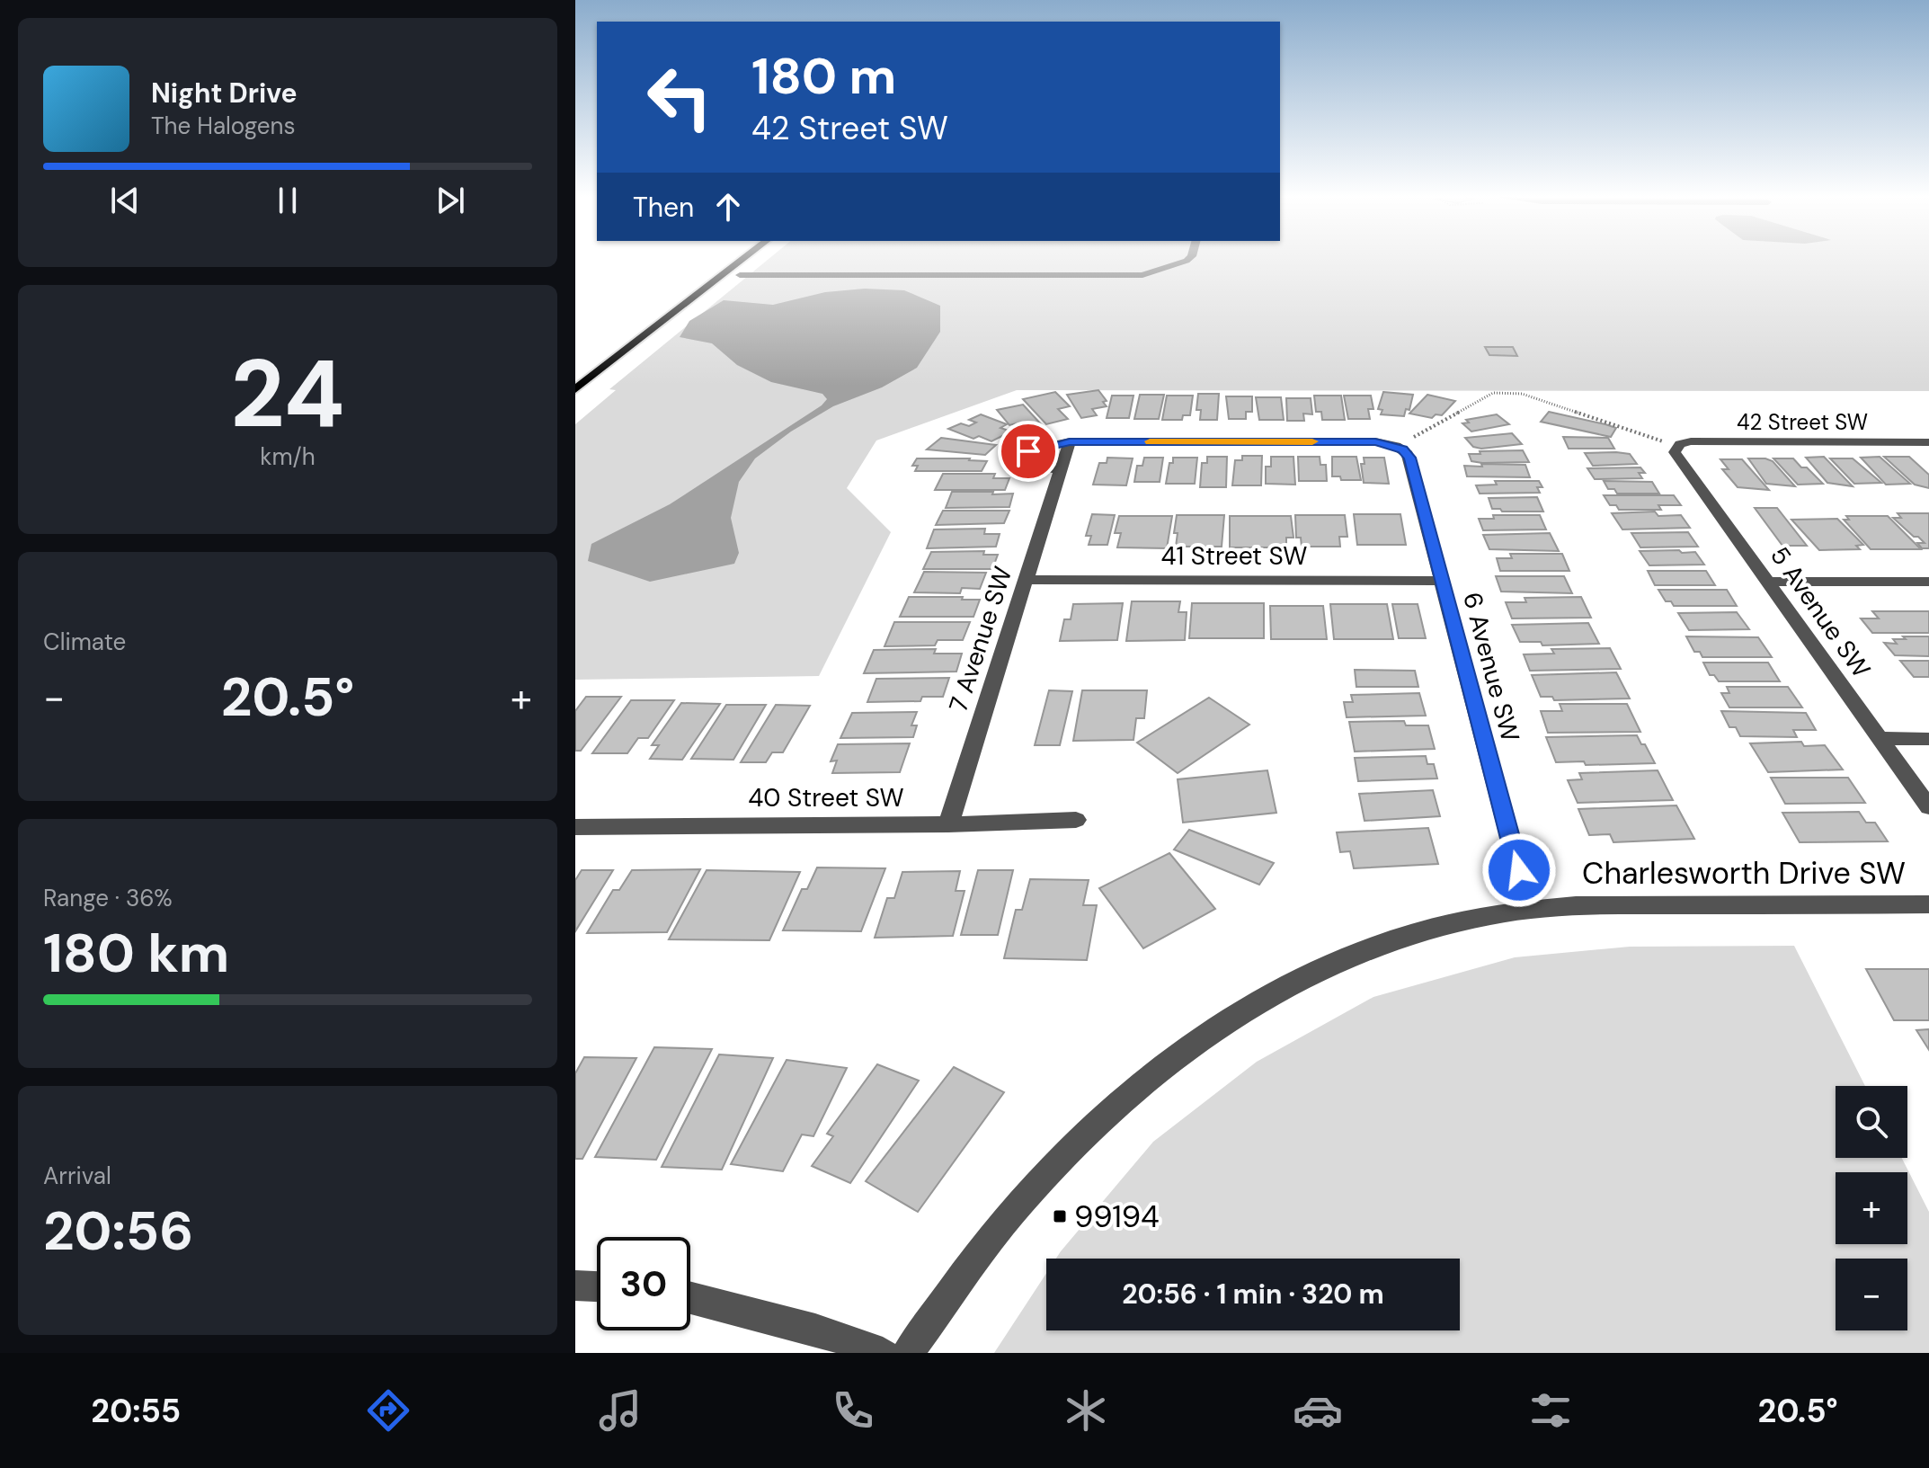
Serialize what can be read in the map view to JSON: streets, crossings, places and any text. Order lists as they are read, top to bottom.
{
  "streets": {
    "street": [
      "42 Street SW",
      "41 Street SW",
      "5 Avenue SW",
      "7 Avenue SW",
      "6 Avenue SW",
      "40 Street SW",
      "Charlesworth Drive SW"
    ]
  },
  "crossings": [
    ["42 Street SW", "5 Avenue SW"],
    ["41 Street SW", "7 Avenue SW"],
    ["41 Street SW", "6 Avenue SW"],
    ["7 Avenue SW", "40 Street SW"],
    ["6 Avenue SW", "Charlesworth Drive SW"]
  ],
  "places": {
    "transit": ["99194"]
  },
  "page": {
    "turn": ["180 m", "42 Street SW"],
    "song": ["Night Drive", "The Halogens"],
    "then": "Then",
    "tile": [
      ["24", "km/h"],
      "Climate",
      ["Range · 36%", "180 km"],
      ["Arrival", "20:56"]
    ],
    "heat": ["−", "20.5°", "+"],
    "map_buttons": ["+", "−"],
    "limit": "30",
    "trip": "20:56 · 1 min · 320 m",
    "tabs": ["20:55", "20.5°"]
  }
}
